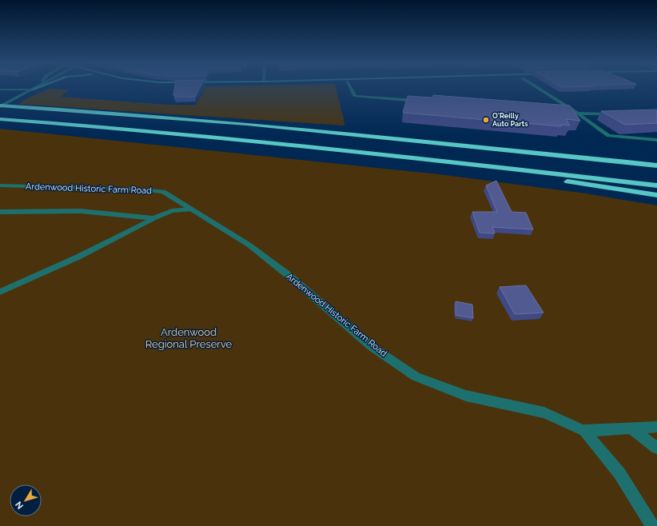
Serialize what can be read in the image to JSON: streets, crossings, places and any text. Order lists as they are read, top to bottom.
{
  "streets": {
    "street": ["Ardenwood Historic Farm Road"]
  },
  "parks": ["Ardenwood Regional Preserve"],
  "places": ["O'Reilly Auto Parts"],
  "north": "bottom left"
}
